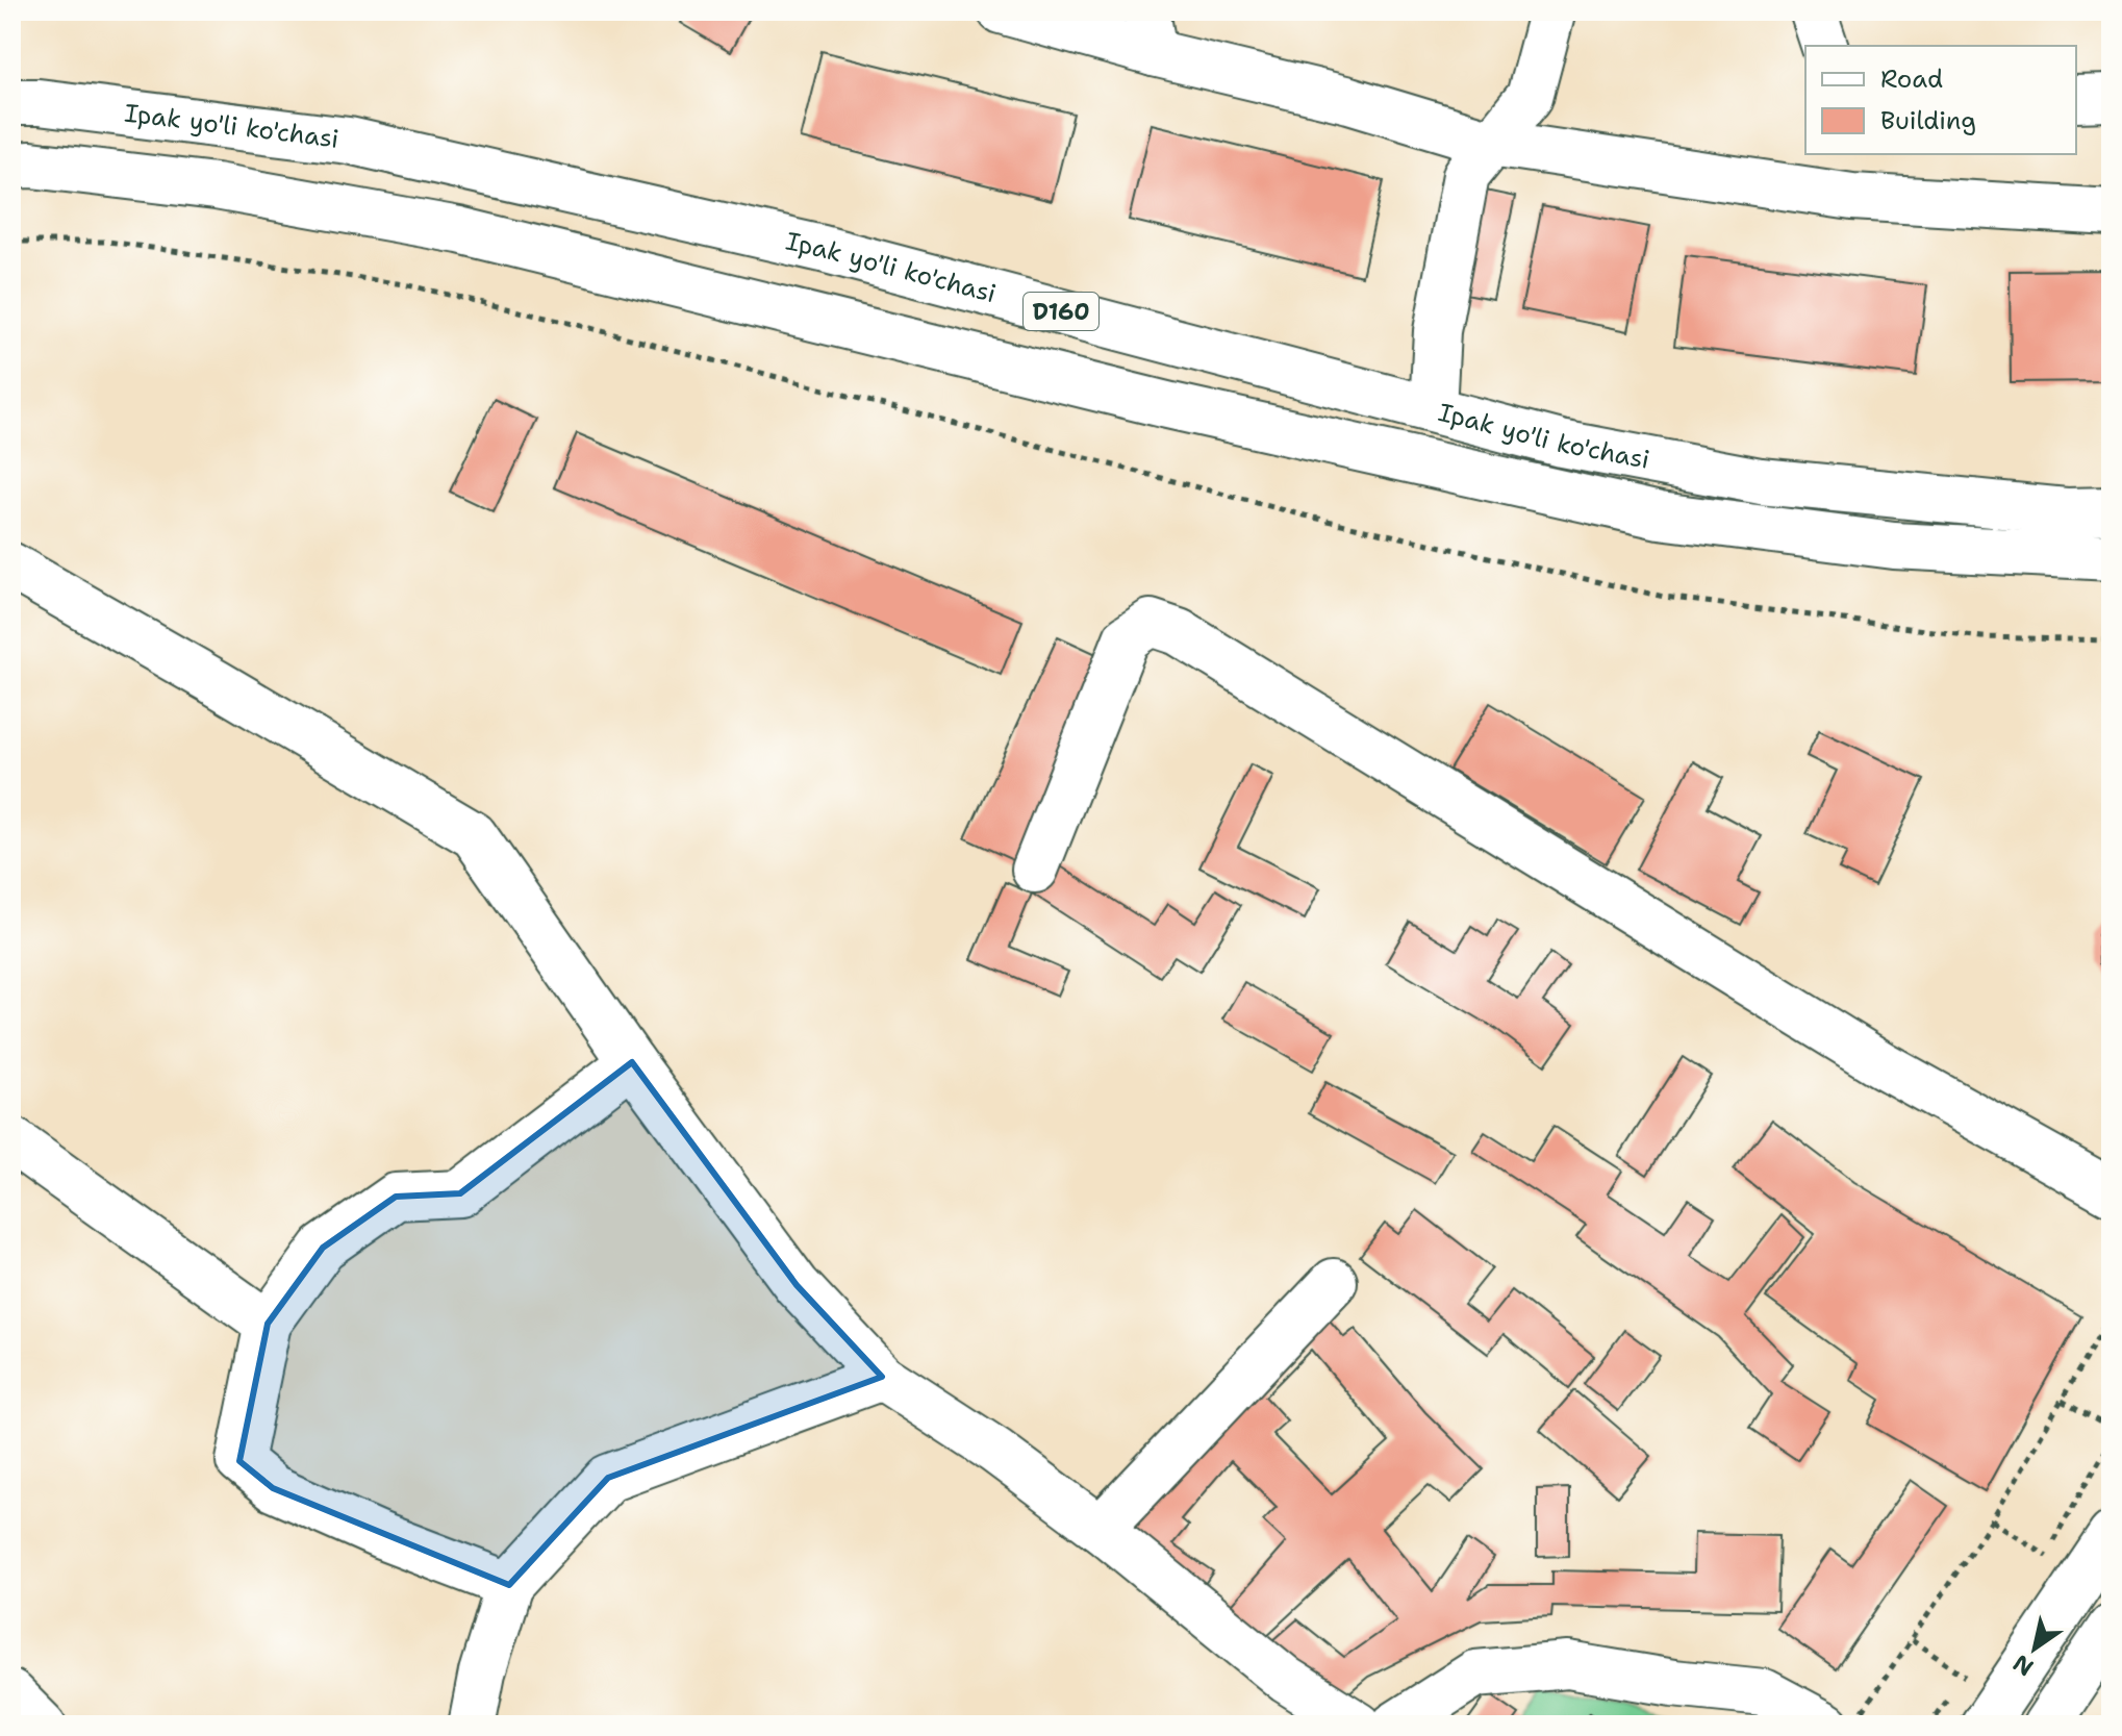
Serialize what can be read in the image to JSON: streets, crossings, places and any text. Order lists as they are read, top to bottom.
{
  "streets": {
    "street": ["Ipak yo'li ko'chasi", "D160"]
  },
  "legend": ["Road", "Building"],
  "north": "bottom left"
}
